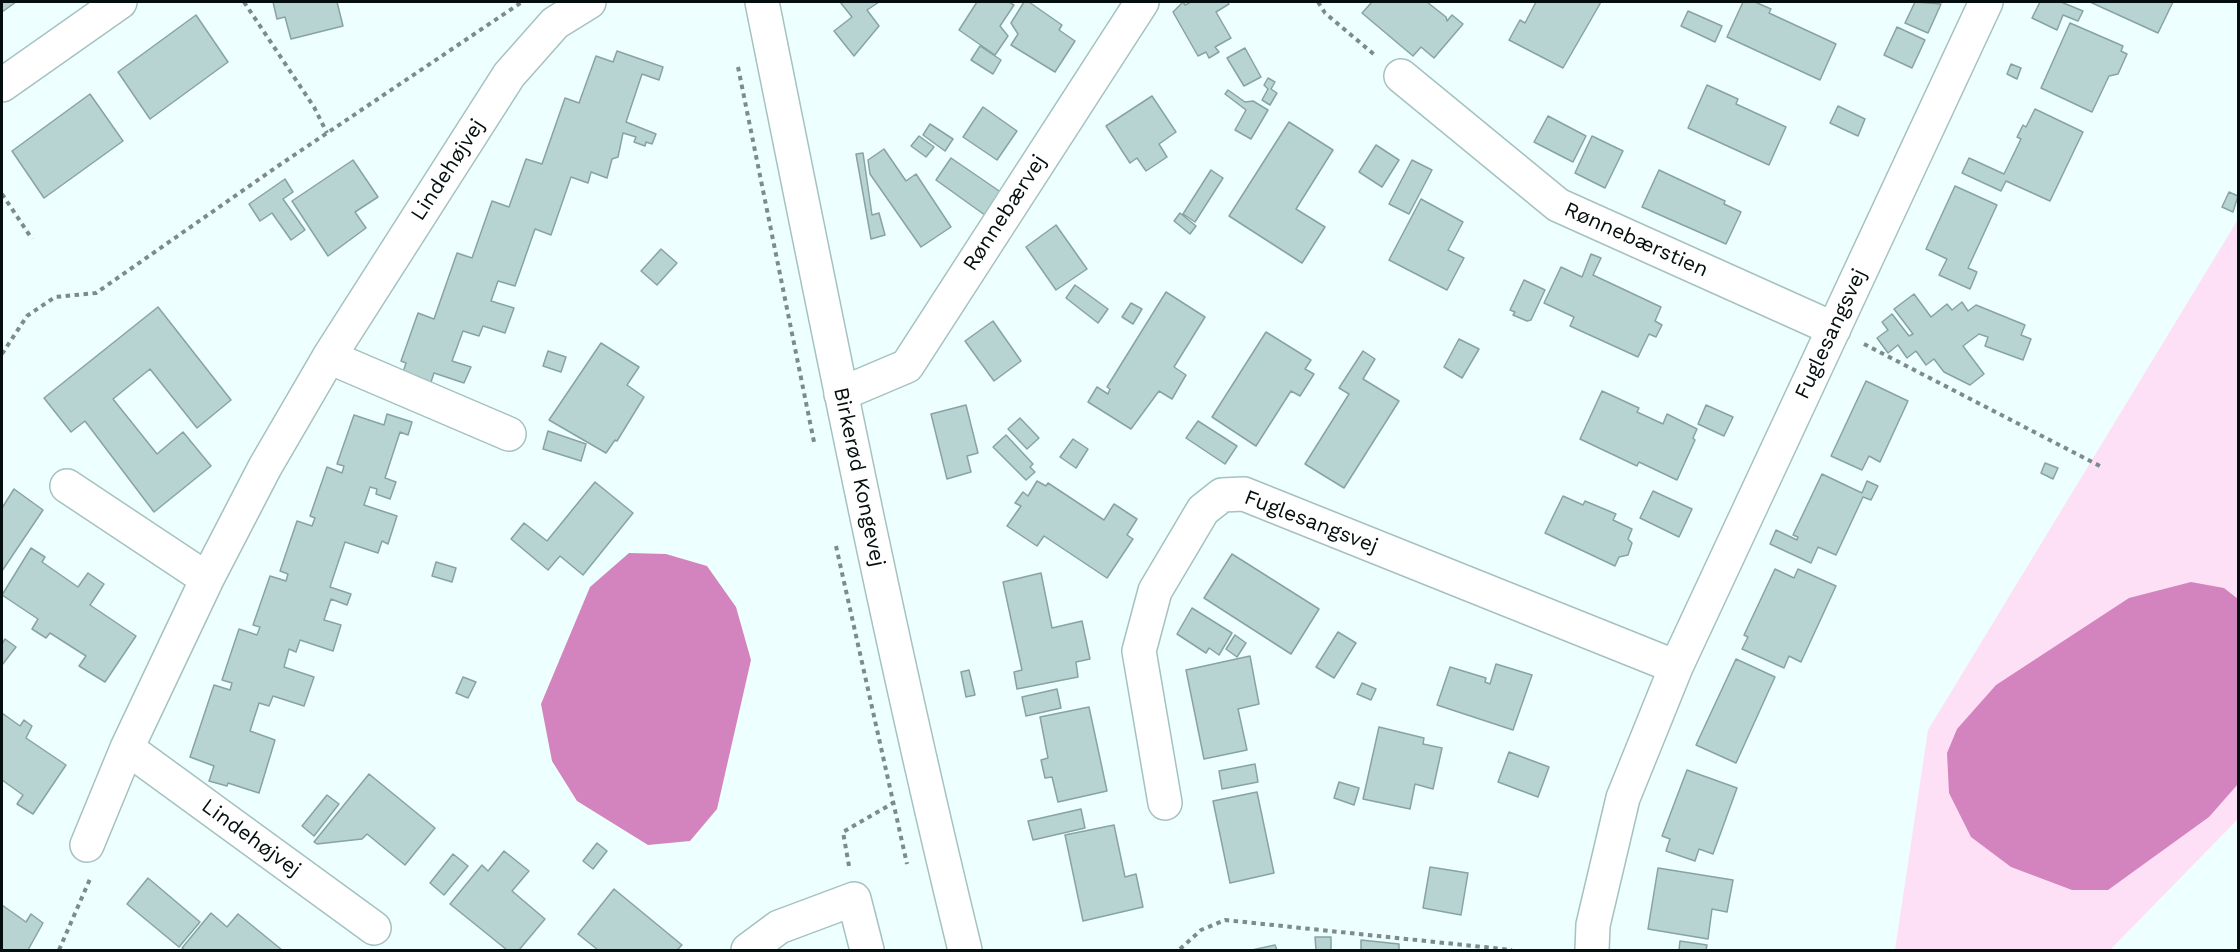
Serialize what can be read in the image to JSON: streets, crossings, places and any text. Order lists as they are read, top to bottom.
{
  "streets": {
    "street": [
      "Lindehøjvej",
      "Rønnebærvej",
      "Rønnebærstien",
      "Fuglesangsvej",
      "Birkerød Kongevej"
    ]
  },
  "crossings": [
    ["Rønnebærvej", "Birkerød Kongevej"],
    ["Rønnebærstien", "Fuglesangsvej"]
  ]
}
